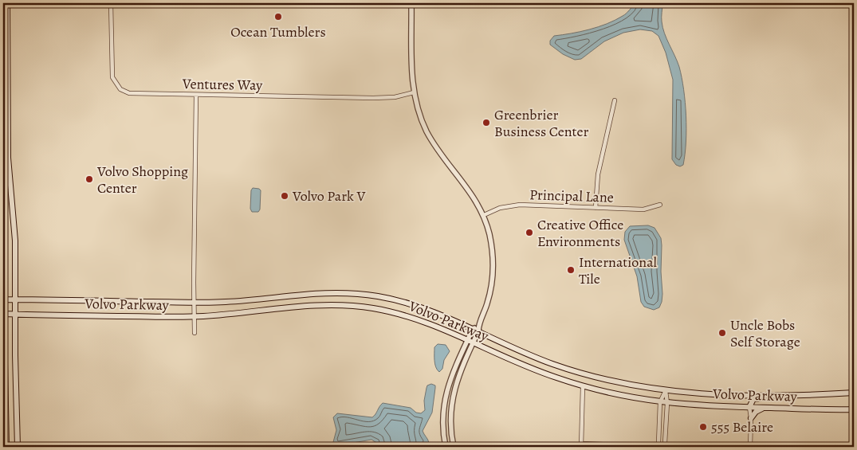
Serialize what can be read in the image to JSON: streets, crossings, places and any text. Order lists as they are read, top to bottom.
{
  "streets": {
    "main road": ["Volvo Parkway"],
    "street": ["Ventures Way", "Principal Lane"]
  },
  "places": [
    "Ocean Tumblers",
    "Greenbrier Business Center",
    "Volvo Shopping Center",
    "Volvo Park V",
    "Creative Office Environments",
    "International Tile",
    "Uncle Bobs Self Storage",
    "555 Belaire"
  ]
}
